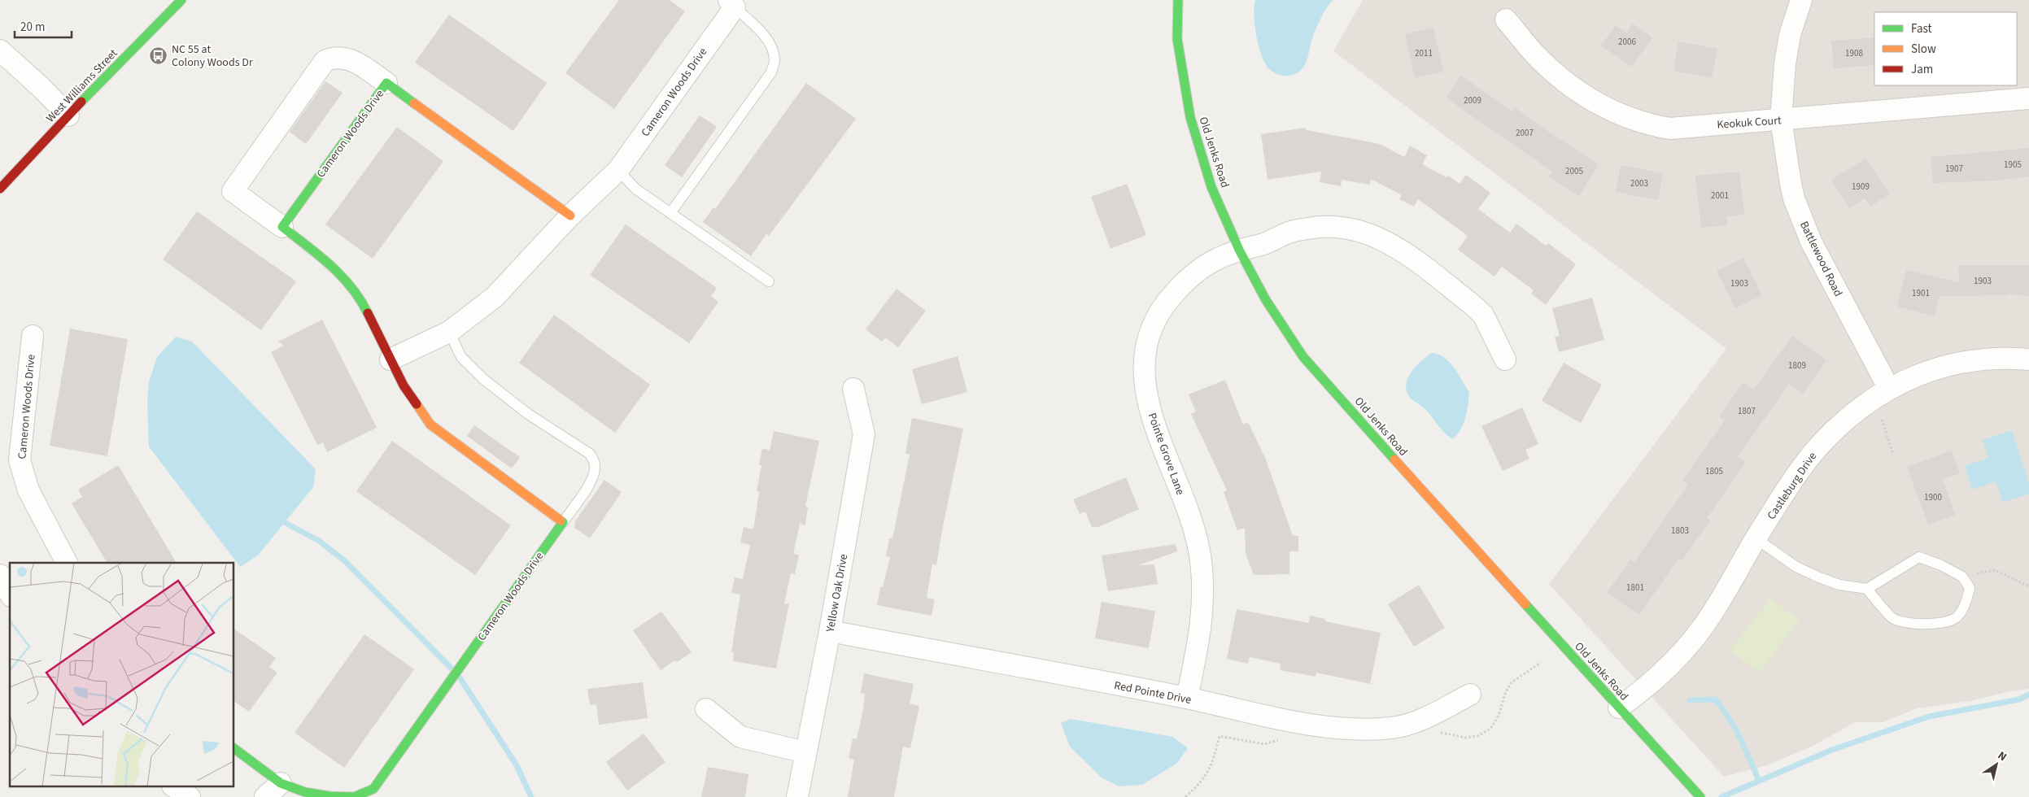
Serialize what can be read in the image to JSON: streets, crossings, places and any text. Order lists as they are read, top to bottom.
{
  "streets": {
    "street": [
      "West Williams Street",
      "Cameron Woods Drive",
      "Keokuk Court",
      "Old Jenks Road",
      "Battlewood Road",
      "Pointe Grove Lane",
      "Castleburg Drive",
      "Yellow Oak Drive",
      "Red Pointe Drive"
    ]
  },
  "crossings": [
    ["Keokuk Court", "Battlewood Road"],
    ["Old Jenks Road", "Pointe Grove Lane"],
    ["Old Jenks Road", "Castleburg Drive"],
    ["Battlewood Road", "Castleburg Drive"],
    ["Pointe Grove Lane", "Red Pointe Drive"],
    ["Yellow Oak Drive", "Red Pointe Drive"]
  ],
  "places": {
    "bus stop": ["NC 55 at Colony Woods Dr"]
  },
  "house_numbers": [
    "2006",
    "2011",
    "1908",
    "2009",
    "2007",
    "1905",
    "1907",
    "2005",
    "2003",
    "1909",
    "2001",
    "1903",
    "1903",
    "1901",
    "1809",
    "1807",
    "1805",
    "1900",
    "1803",
    "1801"
  ],
  "legend": ["Fast", "Slow", "Jam"],
  "scale_bar": "20 m",
  "north": "top right"
}
